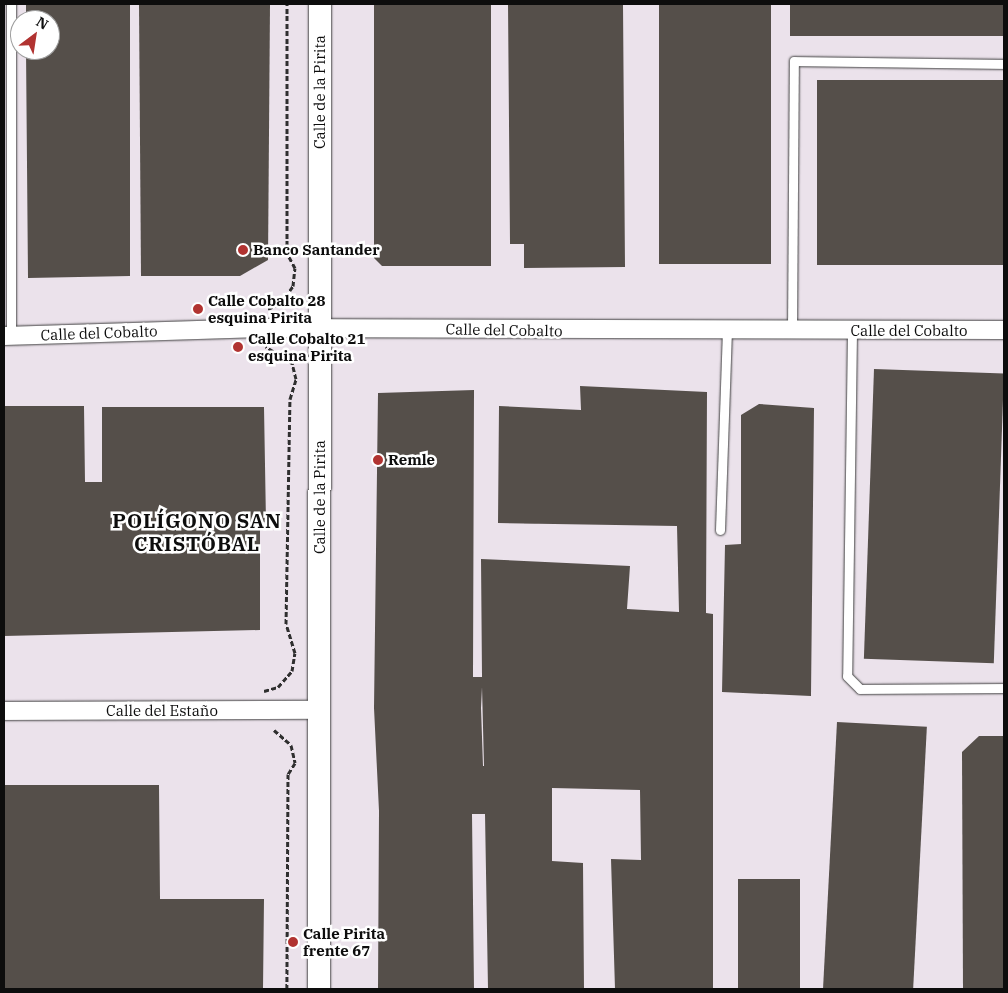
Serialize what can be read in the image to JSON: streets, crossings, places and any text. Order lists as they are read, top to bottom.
{
  "streets": {
    "street": ["Calle de la Pirita", "Calle del Cobalto", "Calle del Estaño"]
  },
  "crossings": [
    ["Calle de la Pirita", "Calle del Cobalto"],
    ["Calle de la Pirita", "Calle del Estaño"]
  ],
  "districts": ["POLÍGONO SAN CRISTÓBAL"],
  "places": [
    "Banco Santander",
    "Calle Cobalto 28 esquina Pirita",
    "Calle Cobalto 21 esquina Pirita",
    "Remle",
    "Calle Pirita frente 67"
  ],
  "north": "top right"
}
